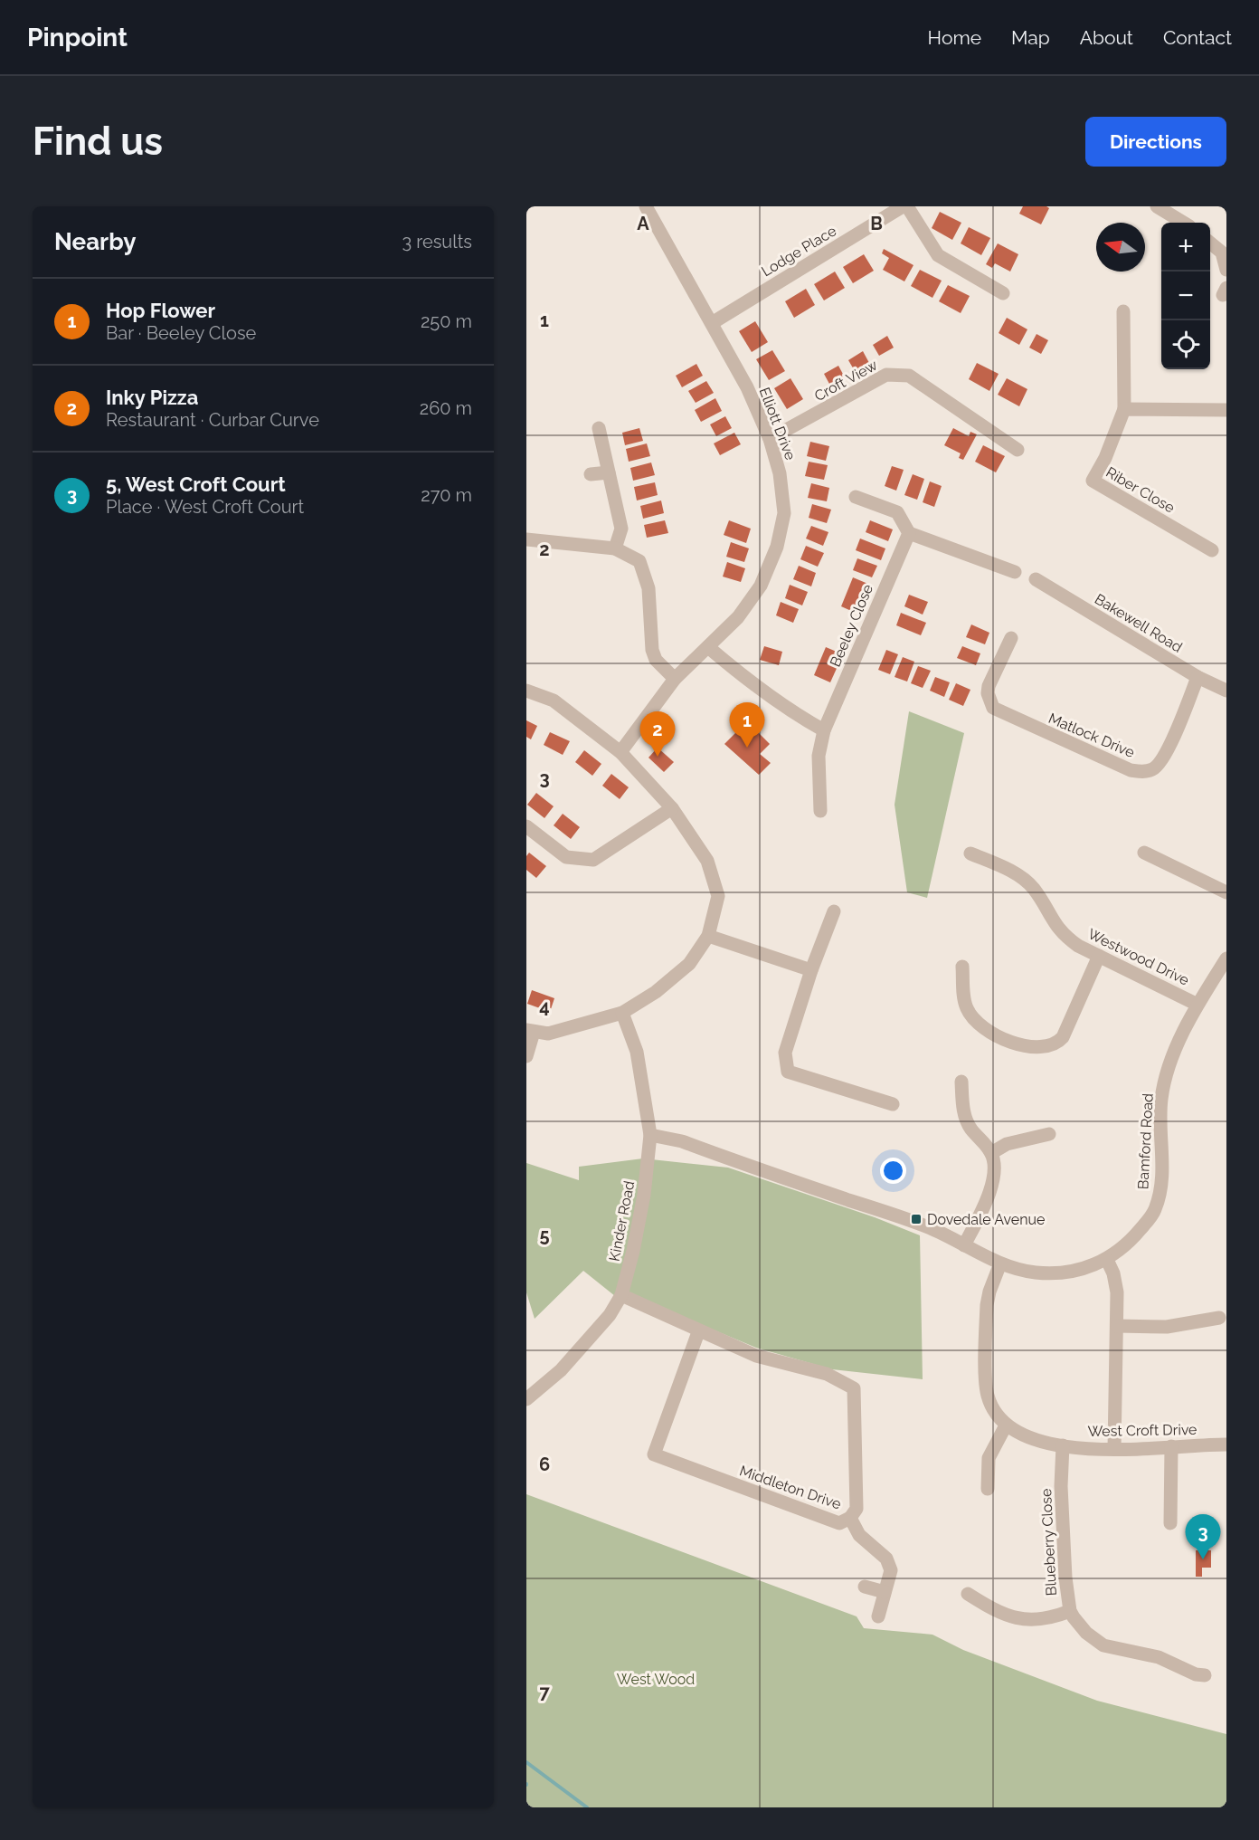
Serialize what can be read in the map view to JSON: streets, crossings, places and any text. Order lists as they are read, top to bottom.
{
  "streets": {
    "street": [
      "Lodge Place",
      "Croft View",
      "Elliott Drive",
      "Riber Close",
      "Bakewell Road",
      "Beeley Close",
      "Matlock Drive",
      "Westwood Drive",
      "Bamford Road",
      "Kinder Road",
      "West Croft Drive",
      "Middleton Drive",
      "Blueberry Close"
    ]
  },
  "crossings": [
    ["Lodge Place", "Elliott Drive"],
    ["Croft View", "Elliott Drive"],
    ["Bakewell Road", "Matlock Drive"],
    ["Westwood Drive", "Bamford Road"],
    ["Bamford Road", "Kinder Road"],
    ["Bamford Road", "West Croft Drive"],
    ["Kinder Road", "Middleton Drive"],
    ["West Croft Drive", "Blueberry Close"]
  ],
  "parks": ["West Wood"],
  "places": {
    "transit": ["Dovedale Avenue"]
  },
  "north": "left",
  "page": {
    "header": "Pinpoint",
    "nav": [
      "Home",
      "Map",
      "About",
      "Contact"
    ],
    "buttons": "Directions",
    "title": "Find us",
    "heading": ["Nearby", "3 results"],
    "map_buttons": ["+", "−"],
    "list": [
      {
        "mark": "1",
        "name": "Hop Flower",
        "note": "Bar · Beeley Close",
        "value": "250 m"
      },
      {
        "mark": "2",
        "name": "Inky Pizza",
        "note": "Restaurant · Curbar Curve",
        "value": "260 m"
      },
      {
        "mark": "3",
        "name": "5, West Croft Court",
        "note": "Place · West Croft Court",
        "value": "270 m"
      }
    ],
    "pins": ["1", "2", "3"]
  },
  "grid": {
    "columns": ["A", "B"],
    "rows": [
      "1",
      "2",
      "3",
      "4",
      "5",
      "6",
      "7"
    ]
  }
}
